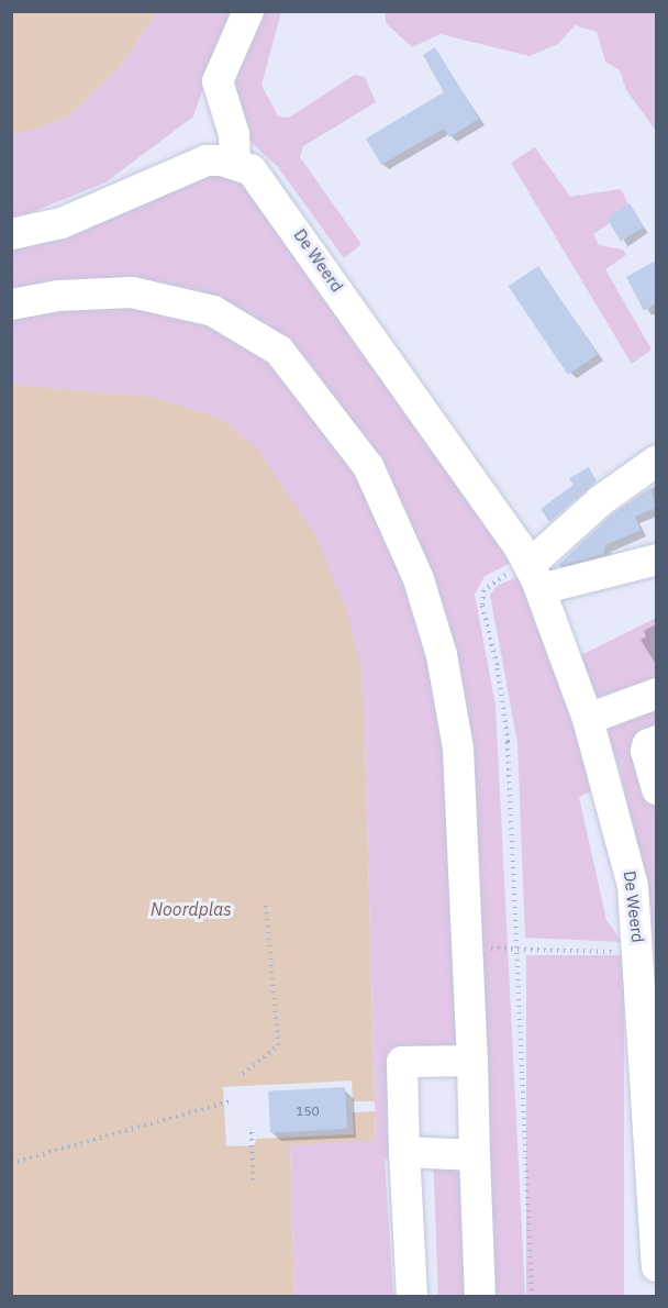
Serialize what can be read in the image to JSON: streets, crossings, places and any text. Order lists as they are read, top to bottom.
{
  "streets": {
    "street": ["De Weerd"]
  },
  "water": ["Noordplas"],
  "house_numbers": ["150"]
}
